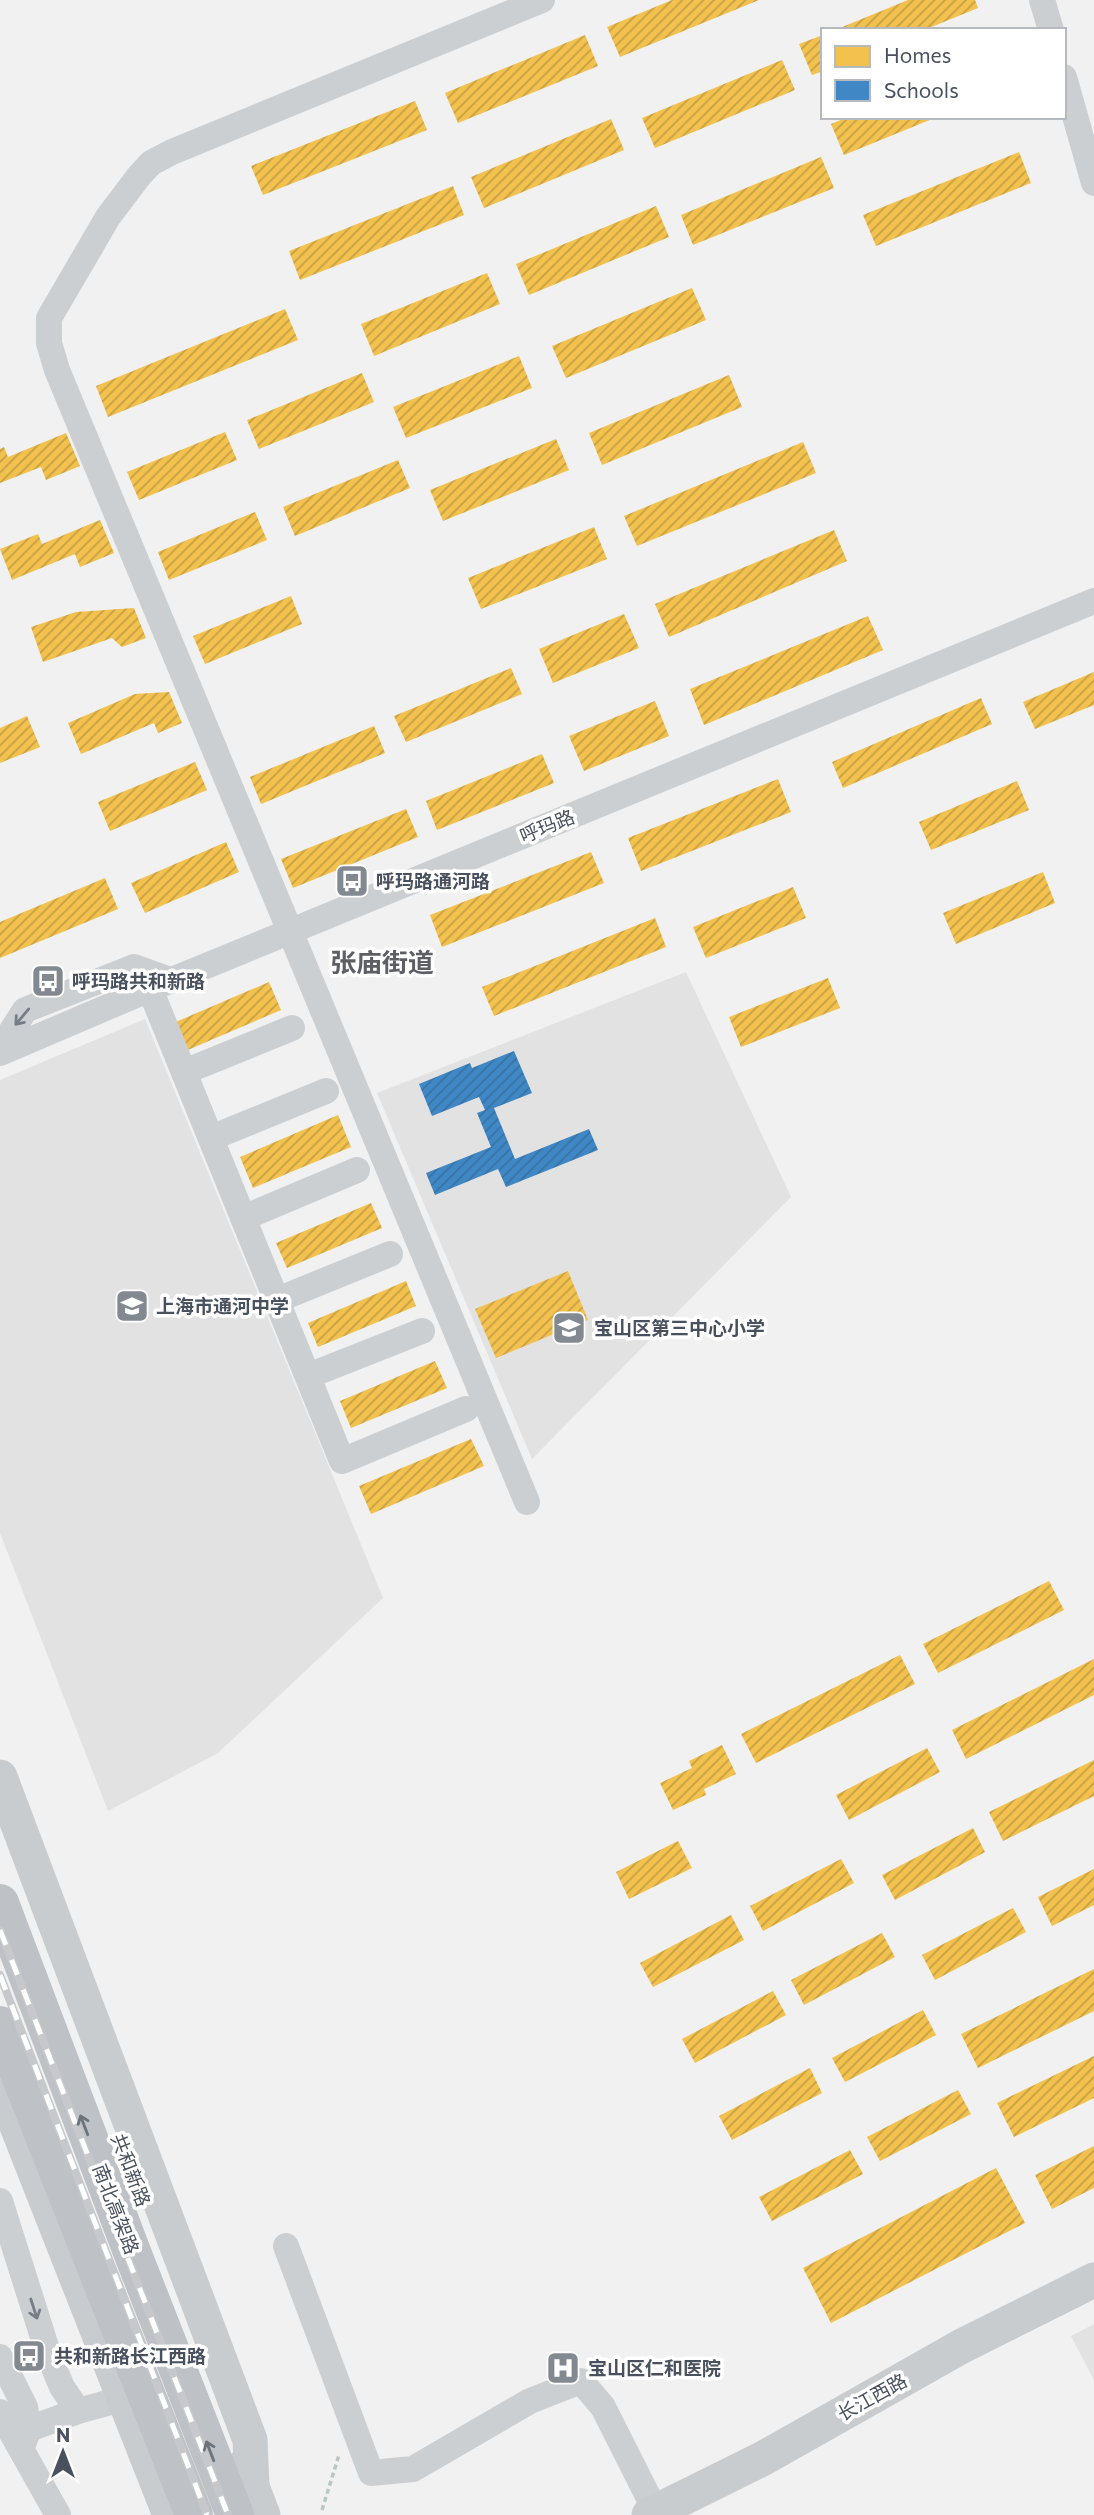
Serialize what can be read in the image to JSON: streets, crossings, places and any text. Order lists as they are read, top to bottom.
{
  "streets": {
    "highway": ["南北高架路"],
    "main road": ["共和新路", "长江西路"],
    "street": ["呼玛路"]
  },
  "crossings": [
    ["共和新路", "南北高架路"]
  ],
  "districts": ["张庙街道"],
  "places": {
    "bus stop": ["呼玛路通河路", "呼玛路共和新路", "共和新路长江西路"],
    "school or university": ["上海市通河中学", "宝山区第三中心小学"],
    "hospital": ["宝山区仁和医院"]
  },
  "legend": ["Homes", "Schools"],
  "north": "top"
}
